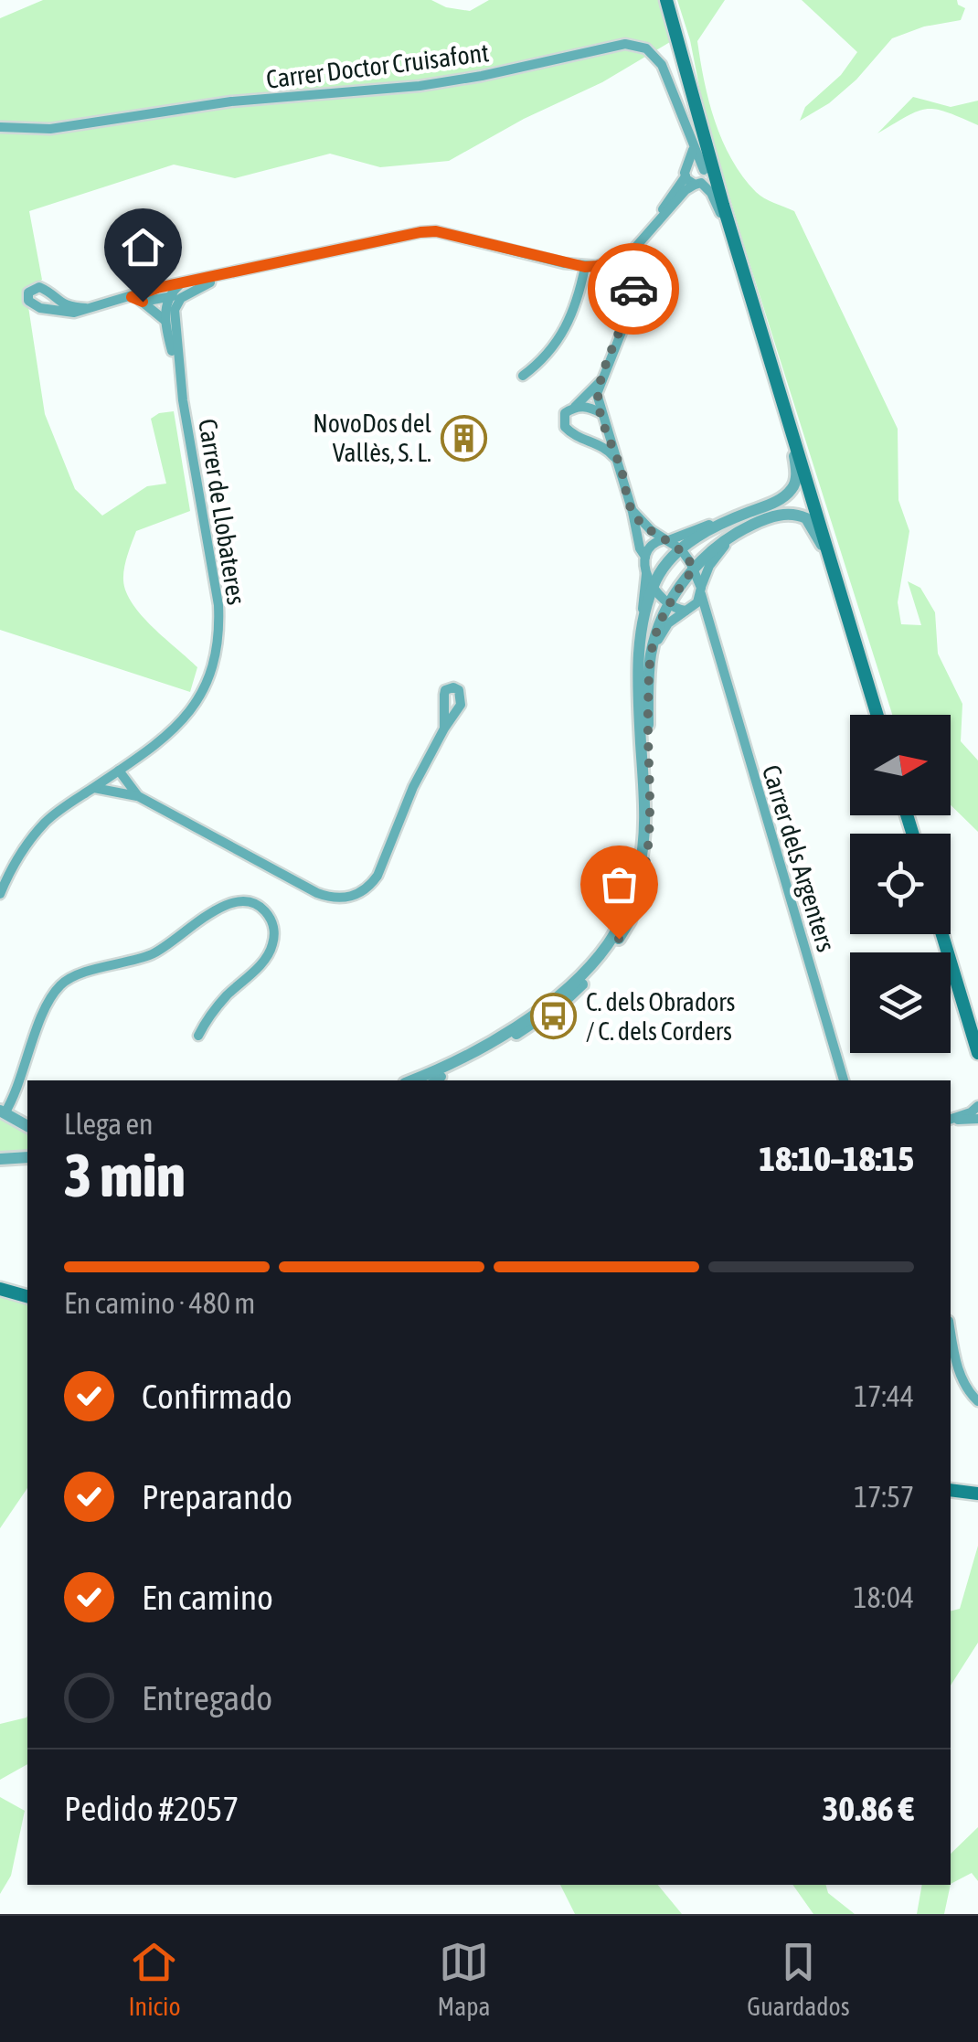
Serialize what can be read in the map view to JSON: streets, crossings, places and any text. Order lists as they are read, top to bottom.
{
  "streets": {
    "street": ["Carrer Doctor Cruisafont", "Carrer de Llobateres", "Carrer dels Argenters"]
  },
  "places": {
    "building": ["NovoDos del Vallès, S. L."],
    "bus stop": ["C. dels Obradors / C. dels Corders"]
  },
  "north": "right",
  "page": {
    "heading": ["3 min", "Llega en", "18:10–18:15"],
    "panel": ["Pedido #2057", "30.86 €"],
    "bar": "En camino · 480 m",
    "list": [
      ["Confirmado", "17:44"],
      ["Preparando", "17:57"],
      ["En camino", "18:04"],
      "Entregado"
    ],
    "tabs": ["Inicio", "Mapa", "Guardados"]
  }
}
